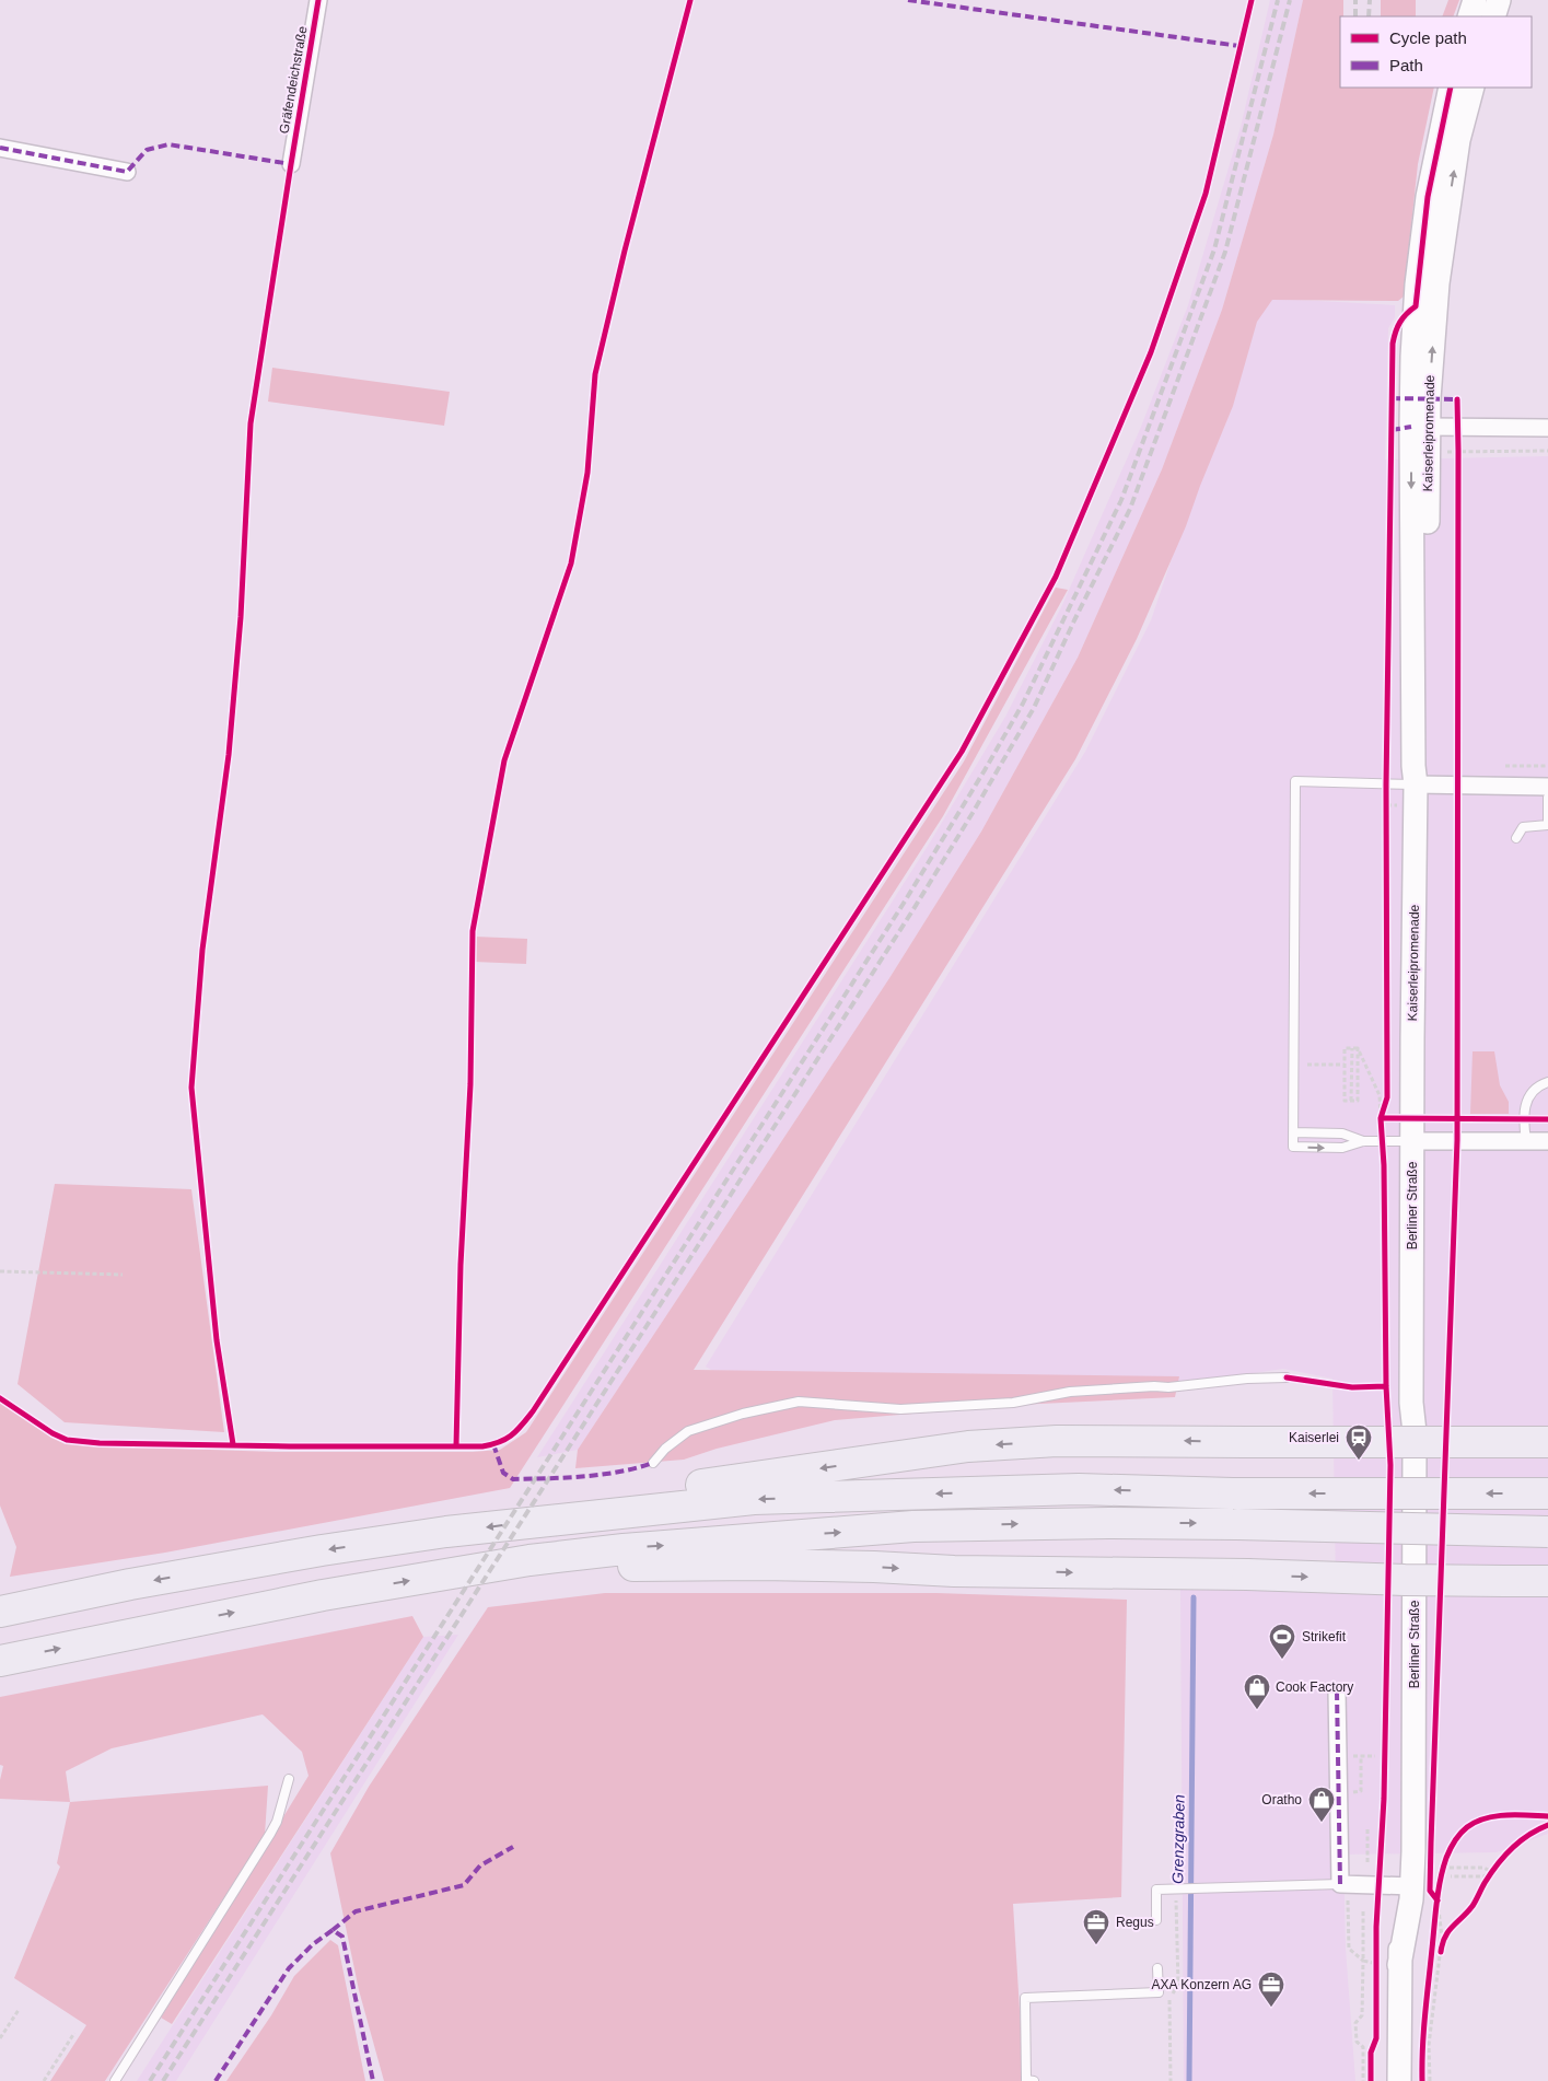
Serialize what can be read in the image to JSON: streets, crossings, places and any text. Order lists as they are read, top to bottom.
{
  "streets": {
    "main road": ["Kaiserleipromenade", "Berliner Straße"],
    "street": ["Gräfendeichstraße"]
  },
  "crossings": [
    ["Kaiserleipromenade", "Berliner Straße"]
  ],
  "water": ["Grenzgraben"],
  "places": {
    "station": ["Kaiserlei"],
    "sports": ["Strikefit"],
    "shop": ["Cook Factory", "Oratho"],
    "office": ["Regus", "AXA Konzern AG"]
  },
  "legend": ["Cycle path", "Path"]
}
